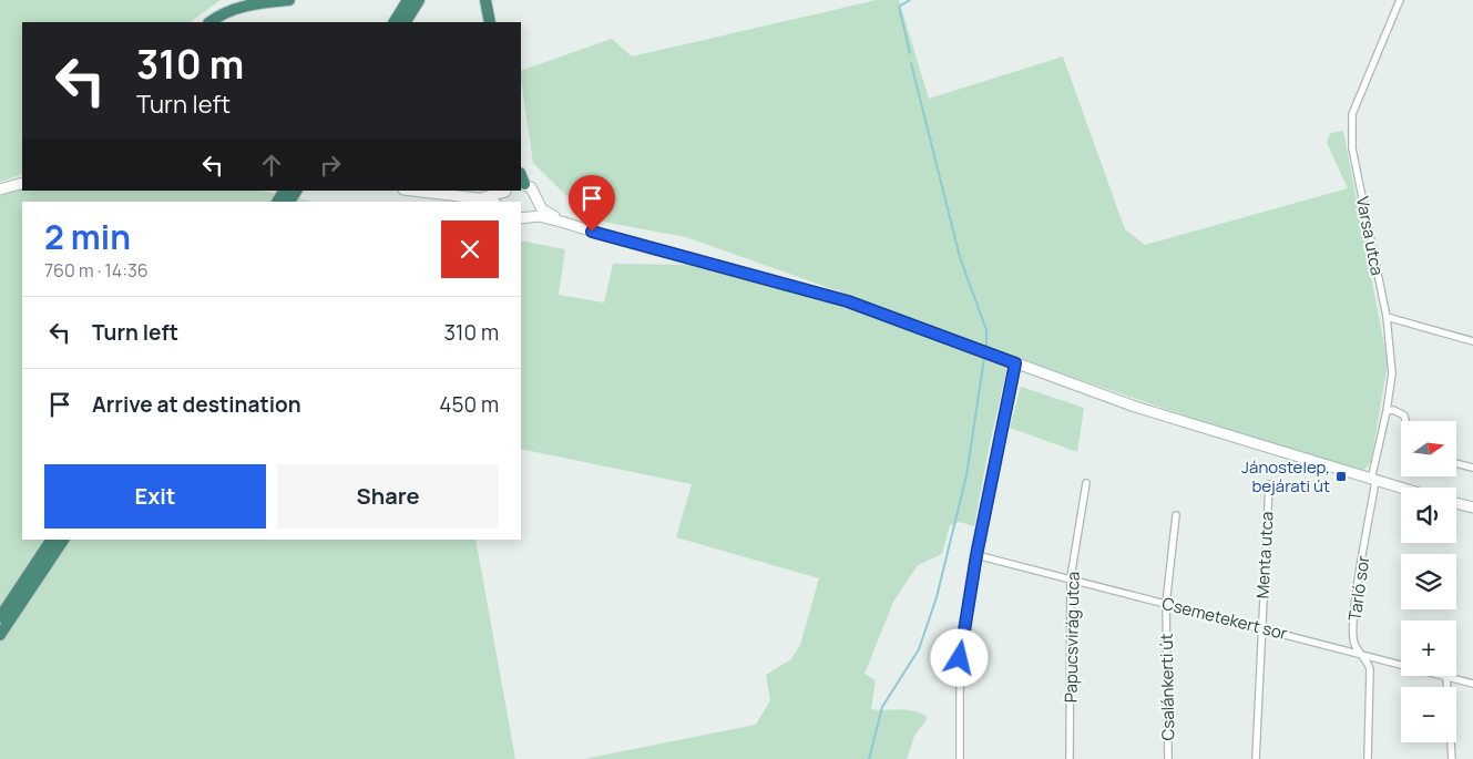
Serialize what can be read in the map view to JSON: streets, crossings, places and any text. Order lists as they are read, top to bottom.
{
  "streets": {
    "street": [
      "Varsa utca",
      "Menta utca",
      "Tarló sor",
      "Csemetekert sor",
      "Papucsvirág utca",
      "Csalánkerti út"
    ]
  },
  "crossings": [
    ["Varsa utca", "Tarló sor"],
    ["Menta utca", "Csemetekert sor"],
    ["Tarló sor", "Csemetekert sor"],
    ["Csemetekert sor", "Papucsvirág utca"],
    ["Csemetekert sor", "Csalánkerti út"]
  ],
  "places": {
    "transit": ["Jánostelep, bejárati út"]
  },
  "north": "right",
  "page": {
    "turn": ["310 m", "Turn left"],
    "heading": ["2 min", "760 m · 14:36"],
    "list": [
      {
        "name": "Turn left",
        "value": "310 m"
      },
      {
        "name": "Arrive at destination",
        "value": "450 m"
      }
    ],
    "map_buttons": ["+", "−"],
    "buttons": ["Exit", "Share"]
  }
}
